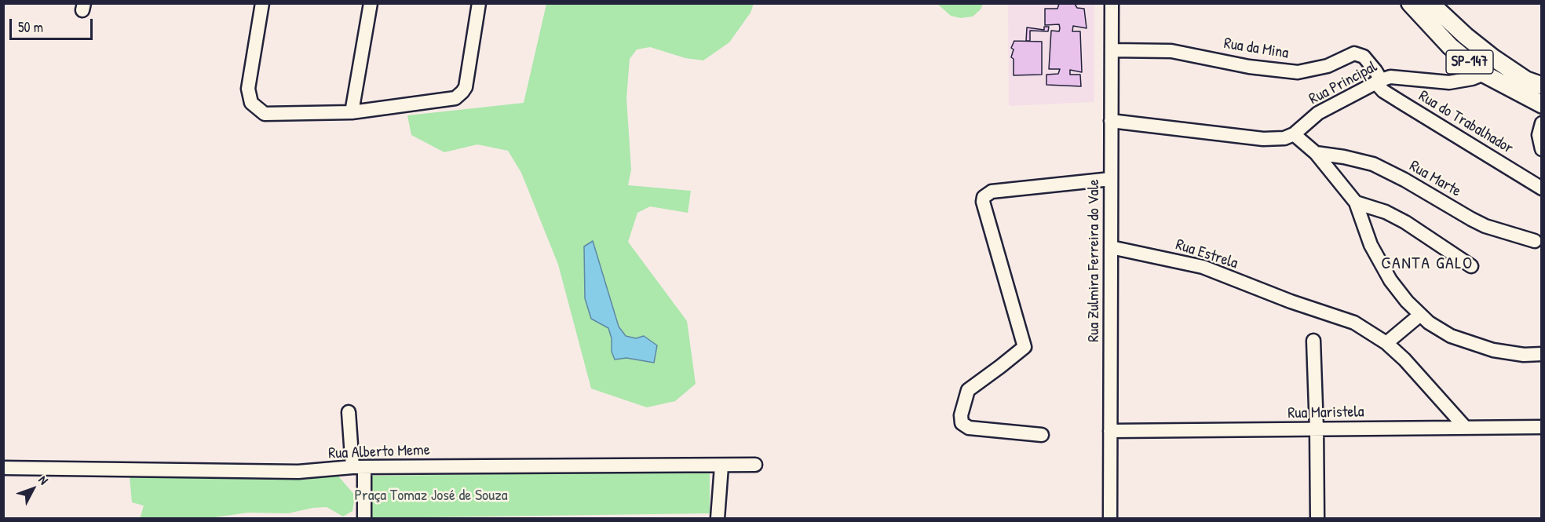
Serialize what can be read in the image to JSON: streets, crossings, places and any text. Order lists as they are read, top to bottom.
{
  "streets": {
    "main road": ["SP-147"],
    "street": [
      "Rua da Mina",
      "Rua Principal",
      "Rua do Trabalhador",
      "Rua Marte",
      "Rua Estrela",
      "Rua Zulmira Ferreira do Vale",
      "Rua Maristela",
      "Rua Alberto Meme"
    ]
  },
  "crossings": [
    ["Rua da Mina", "Rua Principal"],
    ["Rua da Mina", "Rua do Trabalhador"],
    ["Rua da Mina", "Rua Zulmira Ferreira do Vale"],
    ["SP-147", "Rua Principal"],
    ["Rua Principal", "Rua do Trabalhador"],
    ["Rua Estrela", "Rua Zulmira Ferreira do Vale"],
    ["Rua Estrela", "Rua Maristela"],
    ["Rua Zulmira Ferreira do Vale", "Rua Maristela"]
  ],
  "districts": ["CANTA GALO"],
  "parks": ["Praça Tomaz José de Souza"],
  "scale_bar": "50 m",
  "north": "top right"
}
